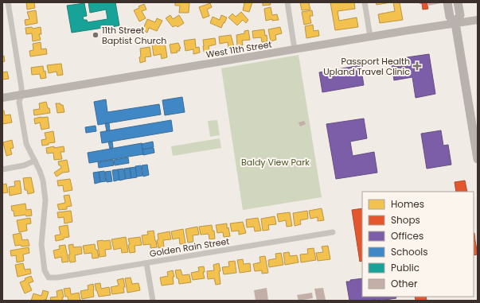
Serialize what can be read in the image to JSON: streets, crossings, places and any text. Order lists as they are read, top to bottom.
{
  "streets": {
    "street": ["West 11th Street", "Golden Rain Street"]
  },
  "parks": ["Baldy View Park"],
  "places": {
    "other": ["11th Street Baptist Church"],
    "health": ["Passport Health Upland Travel Clinic"]
  },
  "legend": [
    "Homes",
    "Shops",
    "Offices",
    "Schools",
    "Public",
    "Other"
  ]
}
